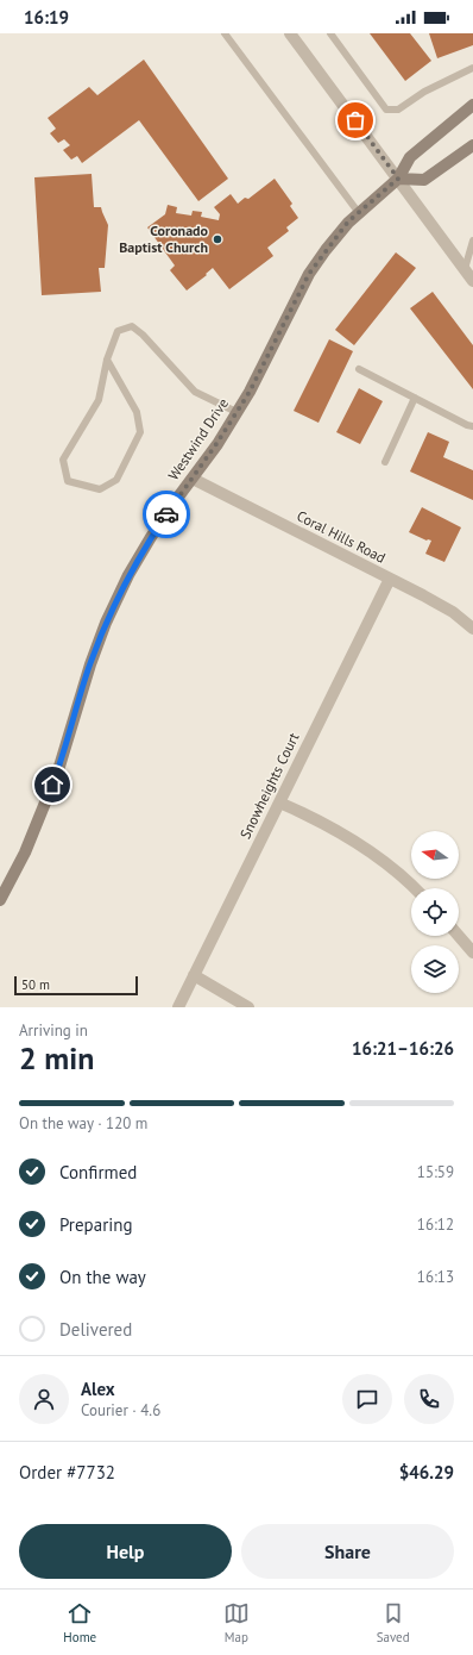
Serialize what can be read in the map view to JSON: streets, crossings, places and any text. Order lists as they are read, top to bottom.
{
  "streets": {
    "main road": ["Westwind Drive"],
    "street": ["Coral Hills Road", "Snowheights Court"]
  },
  "crossings": [
    ["Westwind Drive", "Coral Hills Road"],
    ["Coral Hills Road", "Snowheights Court"]
  ],
  "places": ["Coronado Baptist Church"],
  "scale_bar": "50 m",
  "north": "left",
  "page": {
    "status": "16:19",
    "scale": "50 m",
    "heading": ["2 min", "Arriving in", "16:21–16:26"],
    "panel": [
      "Alex",
      "Courier · 4.6",
      "Order #7732",
      "$46.29"
    ],
    "bar": "On the way · 120 m",
    "list": [
      ["Confirmed", "15:59"],
      ["Preparing", "16:12"],
      ["On the way", "16:13"],
      "Delivered"
    ],
    "buttons": ["Help", "Share"],
    "tabs": ["Home", "Map", "Saved"]
  }
}
